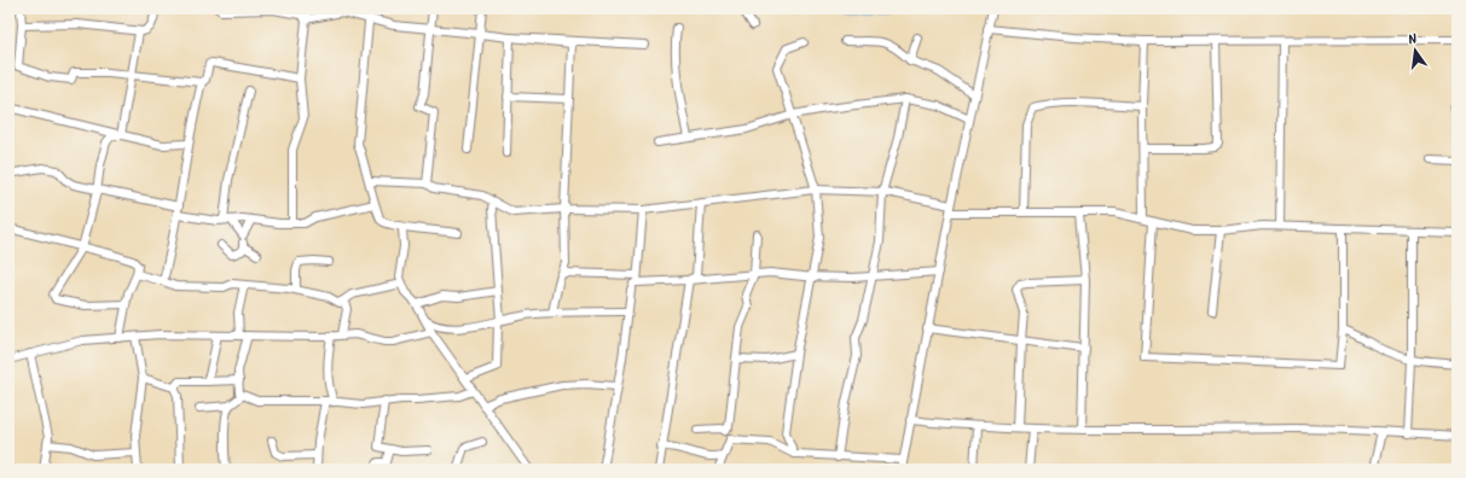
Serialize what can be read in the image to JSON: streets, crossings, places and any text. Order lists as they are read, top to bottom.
{
  "north": "top"
}
